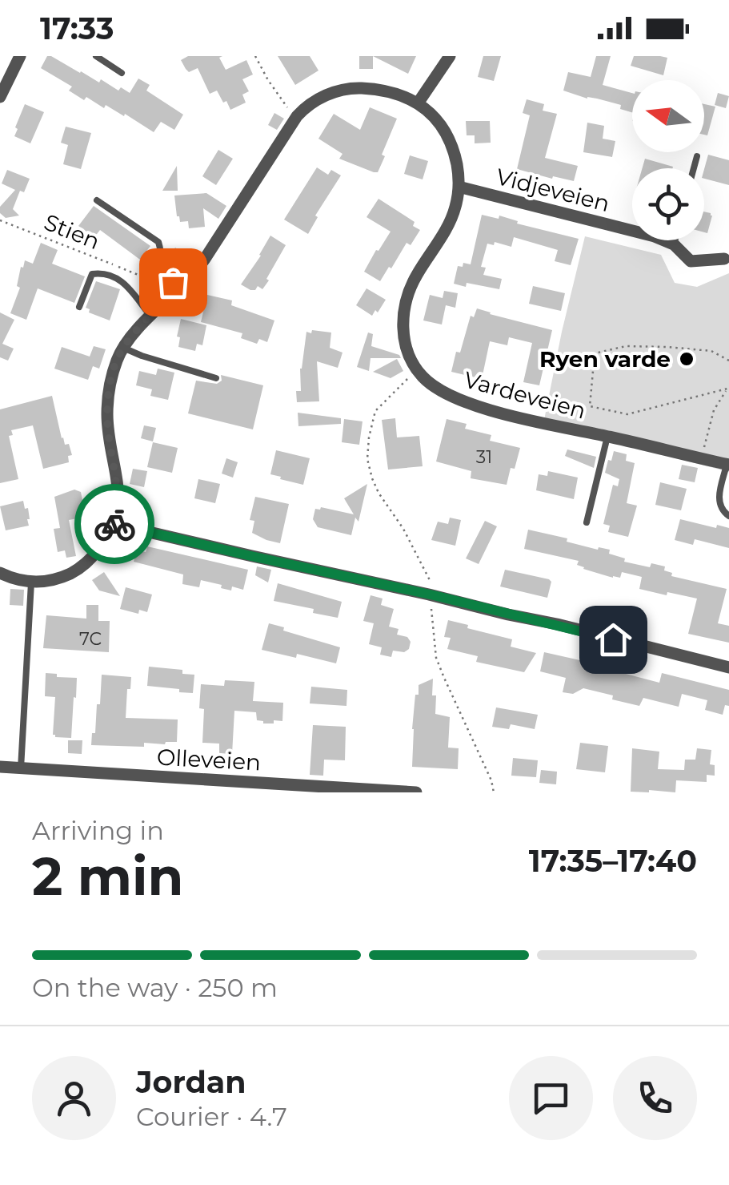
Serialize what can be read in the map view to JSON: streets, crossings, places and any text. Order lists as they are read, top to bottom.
{
  "streets": {
    "street": ["Vidjeveien", "Vardeveien", "Olleveien"],
    "path": ["Stien"]
  },
  "places": ["Ryen varde"],
  "house_numbers": ["31", "7C"],
  "north": "left",
  "page": {
    "status": "17:33",
    "heading": ["2 min", "Arriving in", "17:35–17:40"],
    "panel": ["Jordan", "Courier · 4.7"],
    "bar": "On the way · 250 m"
  }
}
